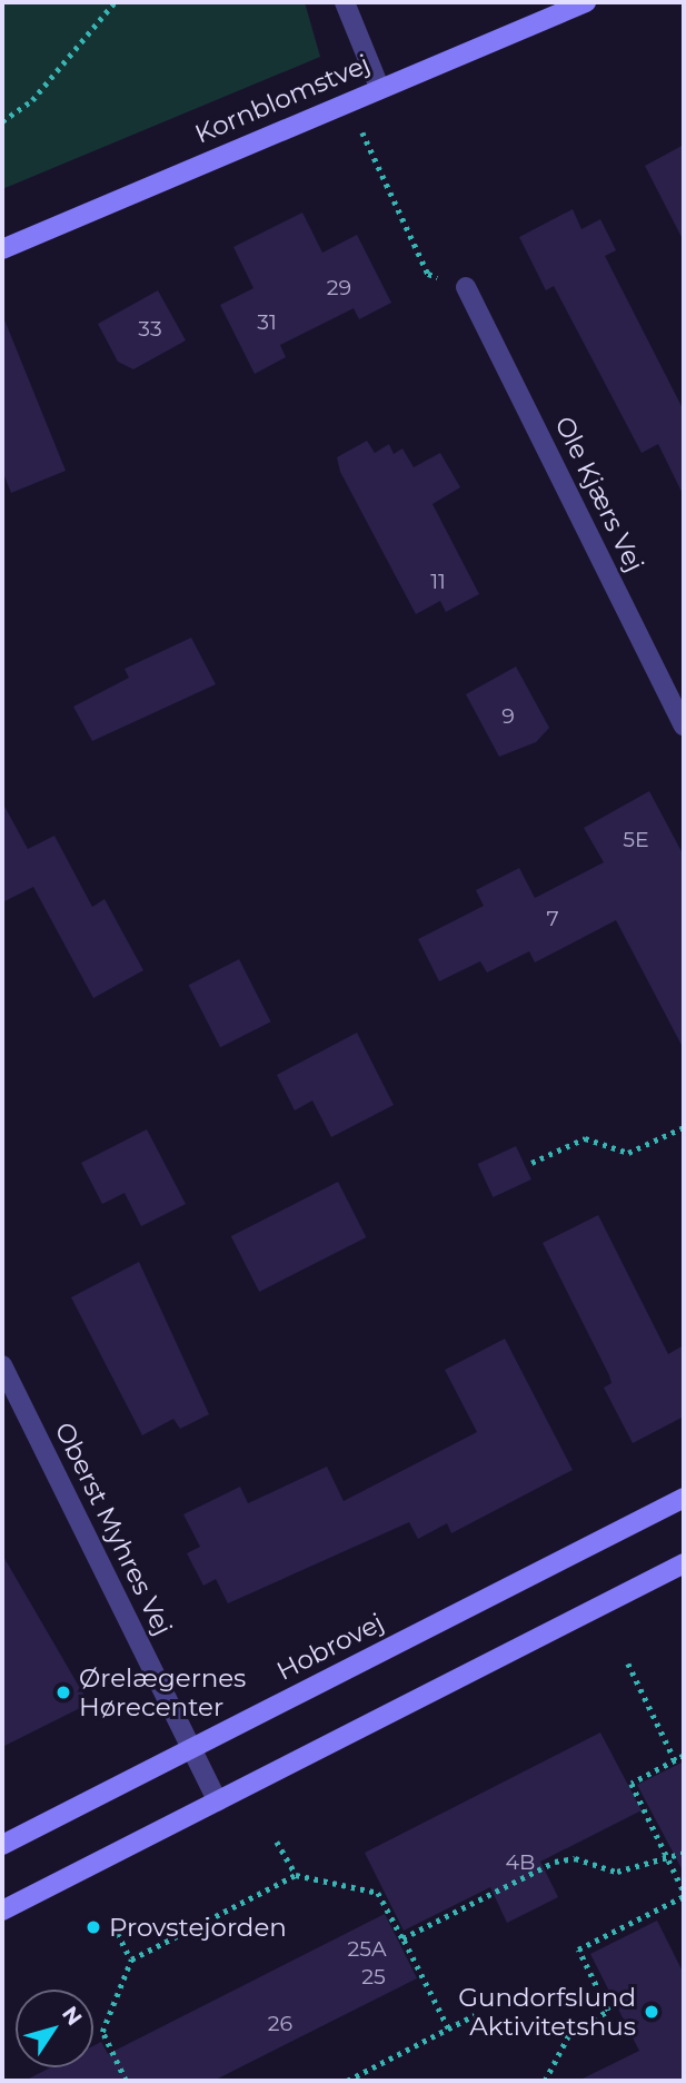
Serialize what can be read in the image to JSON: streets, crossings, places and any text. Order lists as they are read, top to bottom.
{
  "streets": {
    "main road": ["Kornblomstvej", "Hobrovej"],
    "street": ["Ole Kjærs Vej", "Oberst Myhres Vej"]
  },
  "crossings": [
    ["Oberst Myhres Vej", "Hobrovej"]
  ],
  "places": ["Ørelægernes Hørecenter", "Provstejorden", "Gundorfslund Aktivitetshus"],
  "house_numbers": [
    "29",
    "31",
    "33",
    "11",
    "9",
    "5E",
    "7",
    "4B",
    "25A",
    "25",
    "26"
  ],
  "north": "top right"
}
